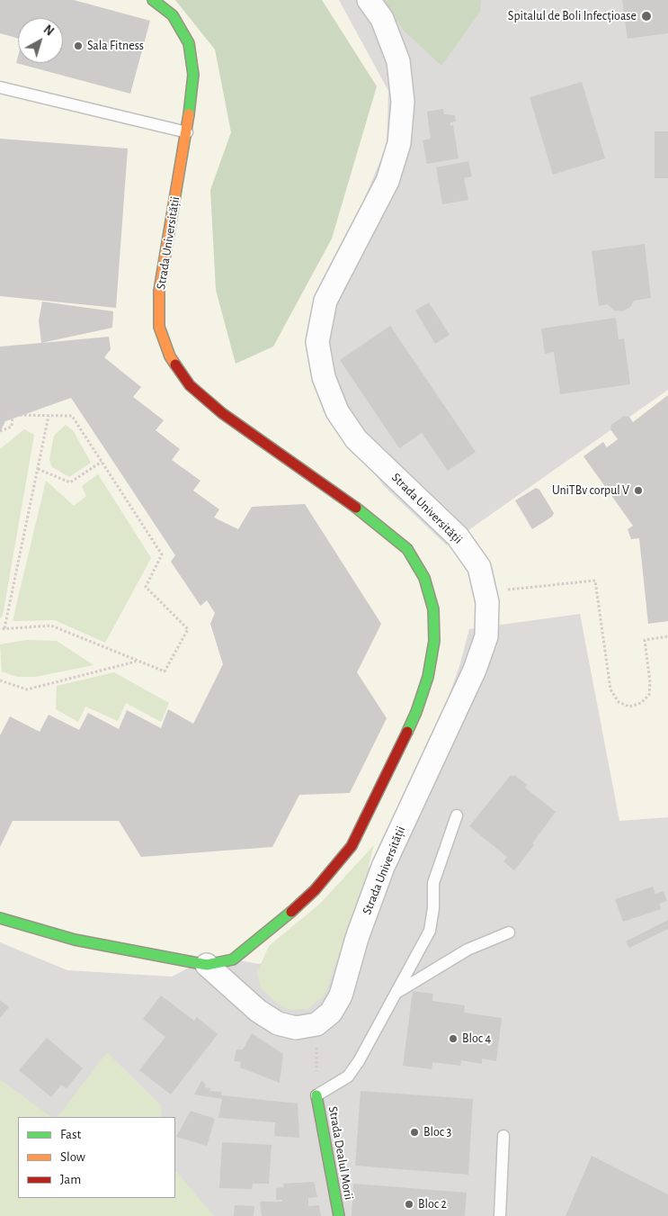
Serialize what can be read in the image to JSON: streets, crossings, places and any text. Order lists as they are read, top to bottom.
{
  "streets": {
    "street": ["Strada Universității", "Strada Dealul Morii"]
  },
  "places": [
    "Spitalul de Boli Infecțioase",
    "Sala Fitness",
    "UniTBv corpul V",
    "Bloc 4",
    "Bloc 3",
    "Bloc 2"
  ],
  "legend": ["Fast", "Slow", "Jam"],
  "north": "top right"
}
